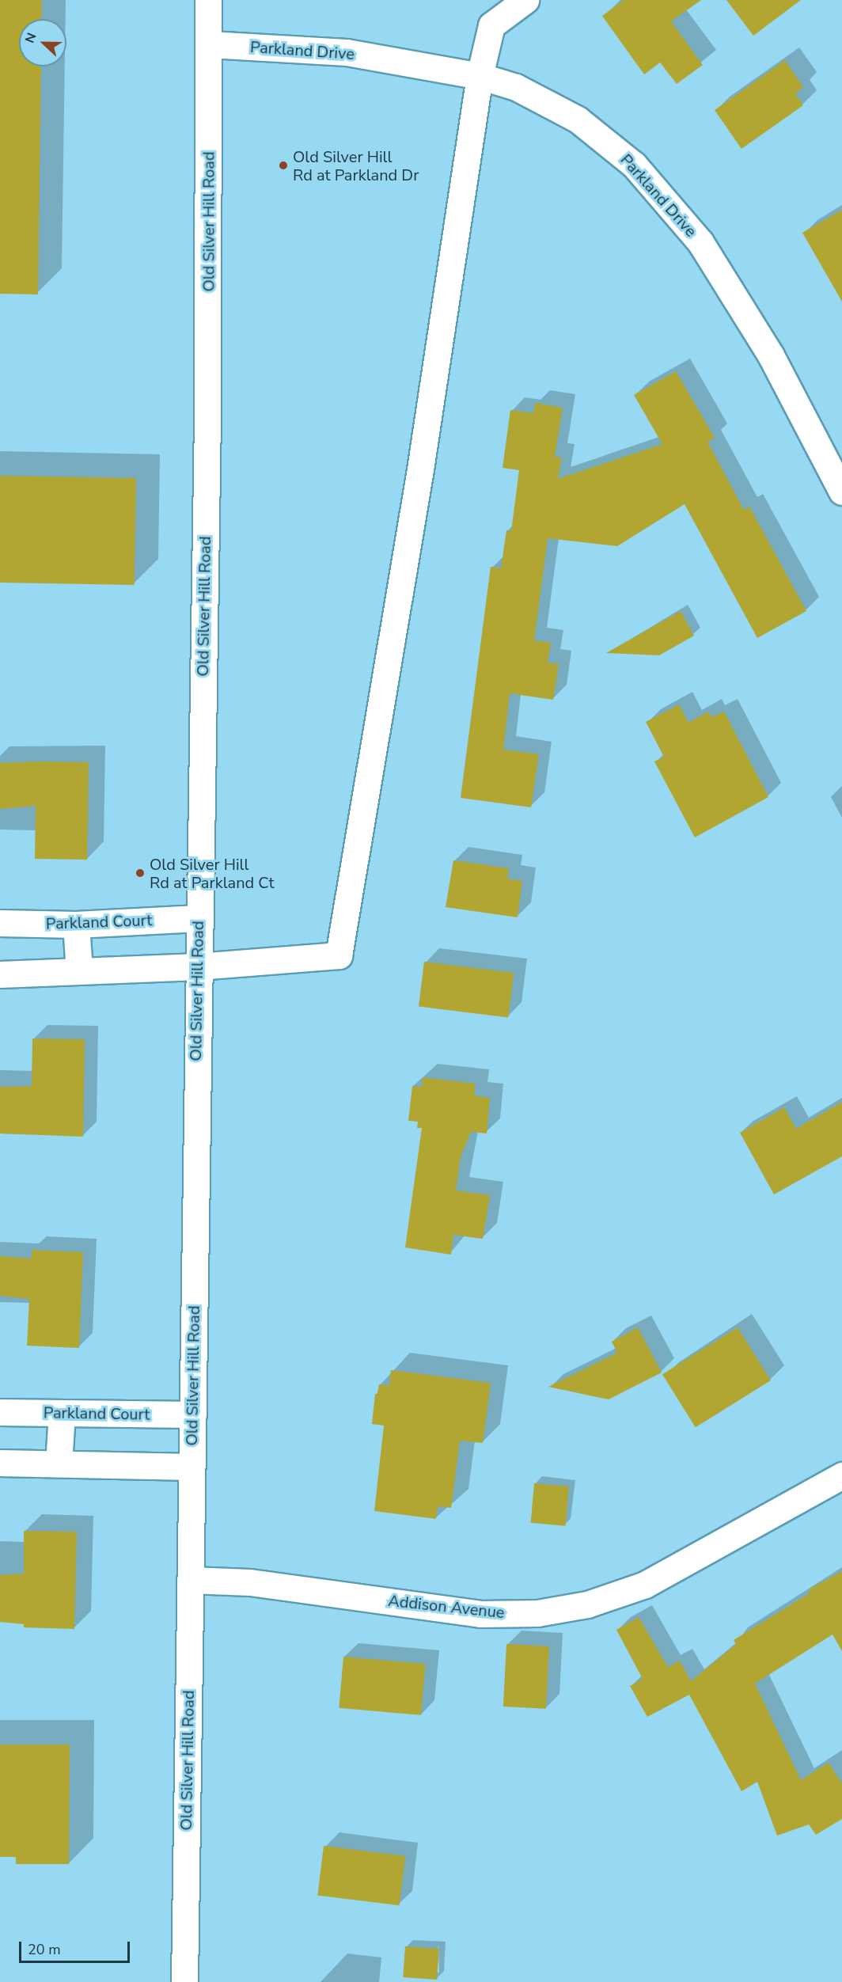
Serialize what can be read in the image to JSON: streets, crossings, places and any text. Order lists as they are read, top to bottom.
{
  "streets": {
    "street": [
      "Parkland Drive",
      "Old Silver Hill Road",
      "Parkland Court",
      "Addison Avenue"
    ]
  },
  "crossings": [
    ["Parkland Drive", "Old Silver Hill Road"],
    ["Old Silver Hill Road", "Parkland Court"],
    ["Old Silver Hill Road", "Addison Avenue"]
  ],
  "places": ["Old Silver Hill Rd at Parkland Dr", "Old Silver Hill Rd at Parkland Ct"],
  "scale_bar": "20 m",
  "north": "left"
}
